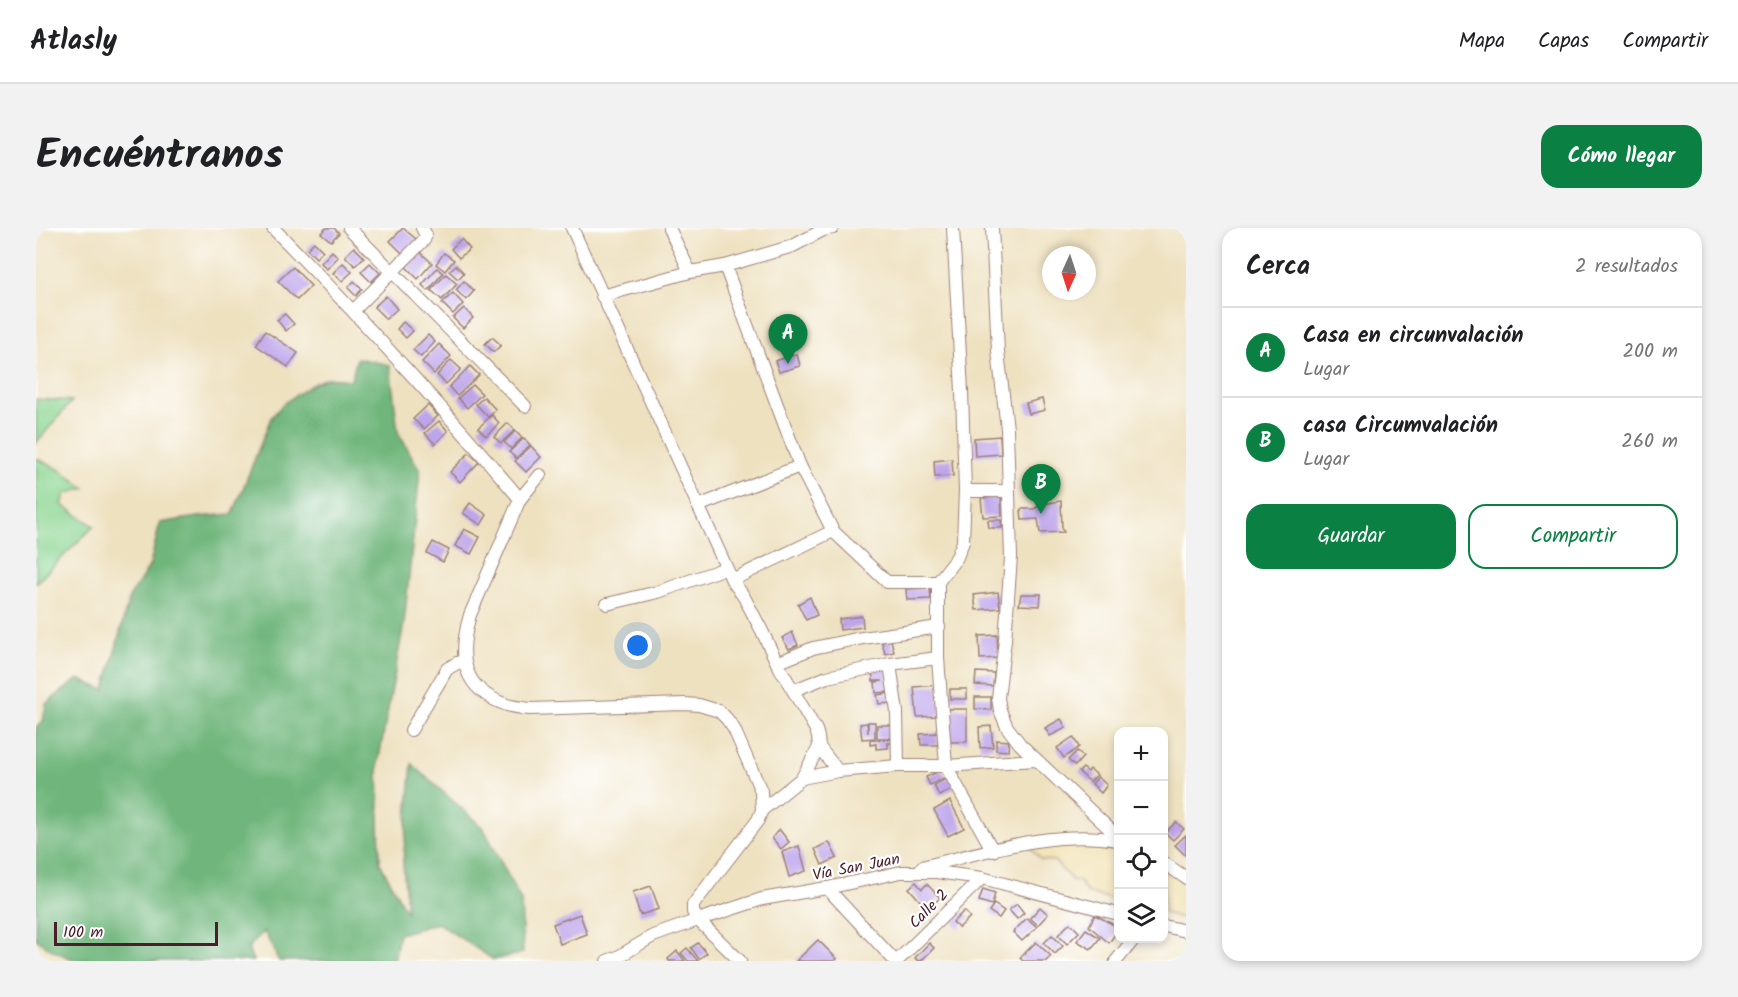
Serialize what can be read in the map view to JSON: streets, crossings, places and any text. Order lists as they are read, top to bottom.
{
  "streets": {
    "street": ["Vía San Juan", "Calle 2"]
  },
  "crossings": [
    ["Vía San Juan", "Calle 2"]
  ],
  "scale_bar": "100 m",
  "north": "bottom",
  "page": {
    "header": "Atlasly",
    "nav": ["Mapa", "Capas", "Compartir"],
    "title": "Encuéntranos",
    "buttons": [
      "Cómo llegar",
      ["Guardar", "Compartir"]
    ],
    "heading": ["Cerca", "2 resultados"],
    "list": [
      {
        "mark": "A",
        "name": "Casa en circunvalación",
        "note": "Lugar",
        "value": "200 m"
      },
      {
        "mark": "B",
        "name": "casa Circumvalación",
        "note": "Lugar",
        "value": "260 m"
      }
    ],
    "pins": ["A", "B"],
    "map_buttons": ["+", "−"],
    "scale": "100 m"
  }
}
